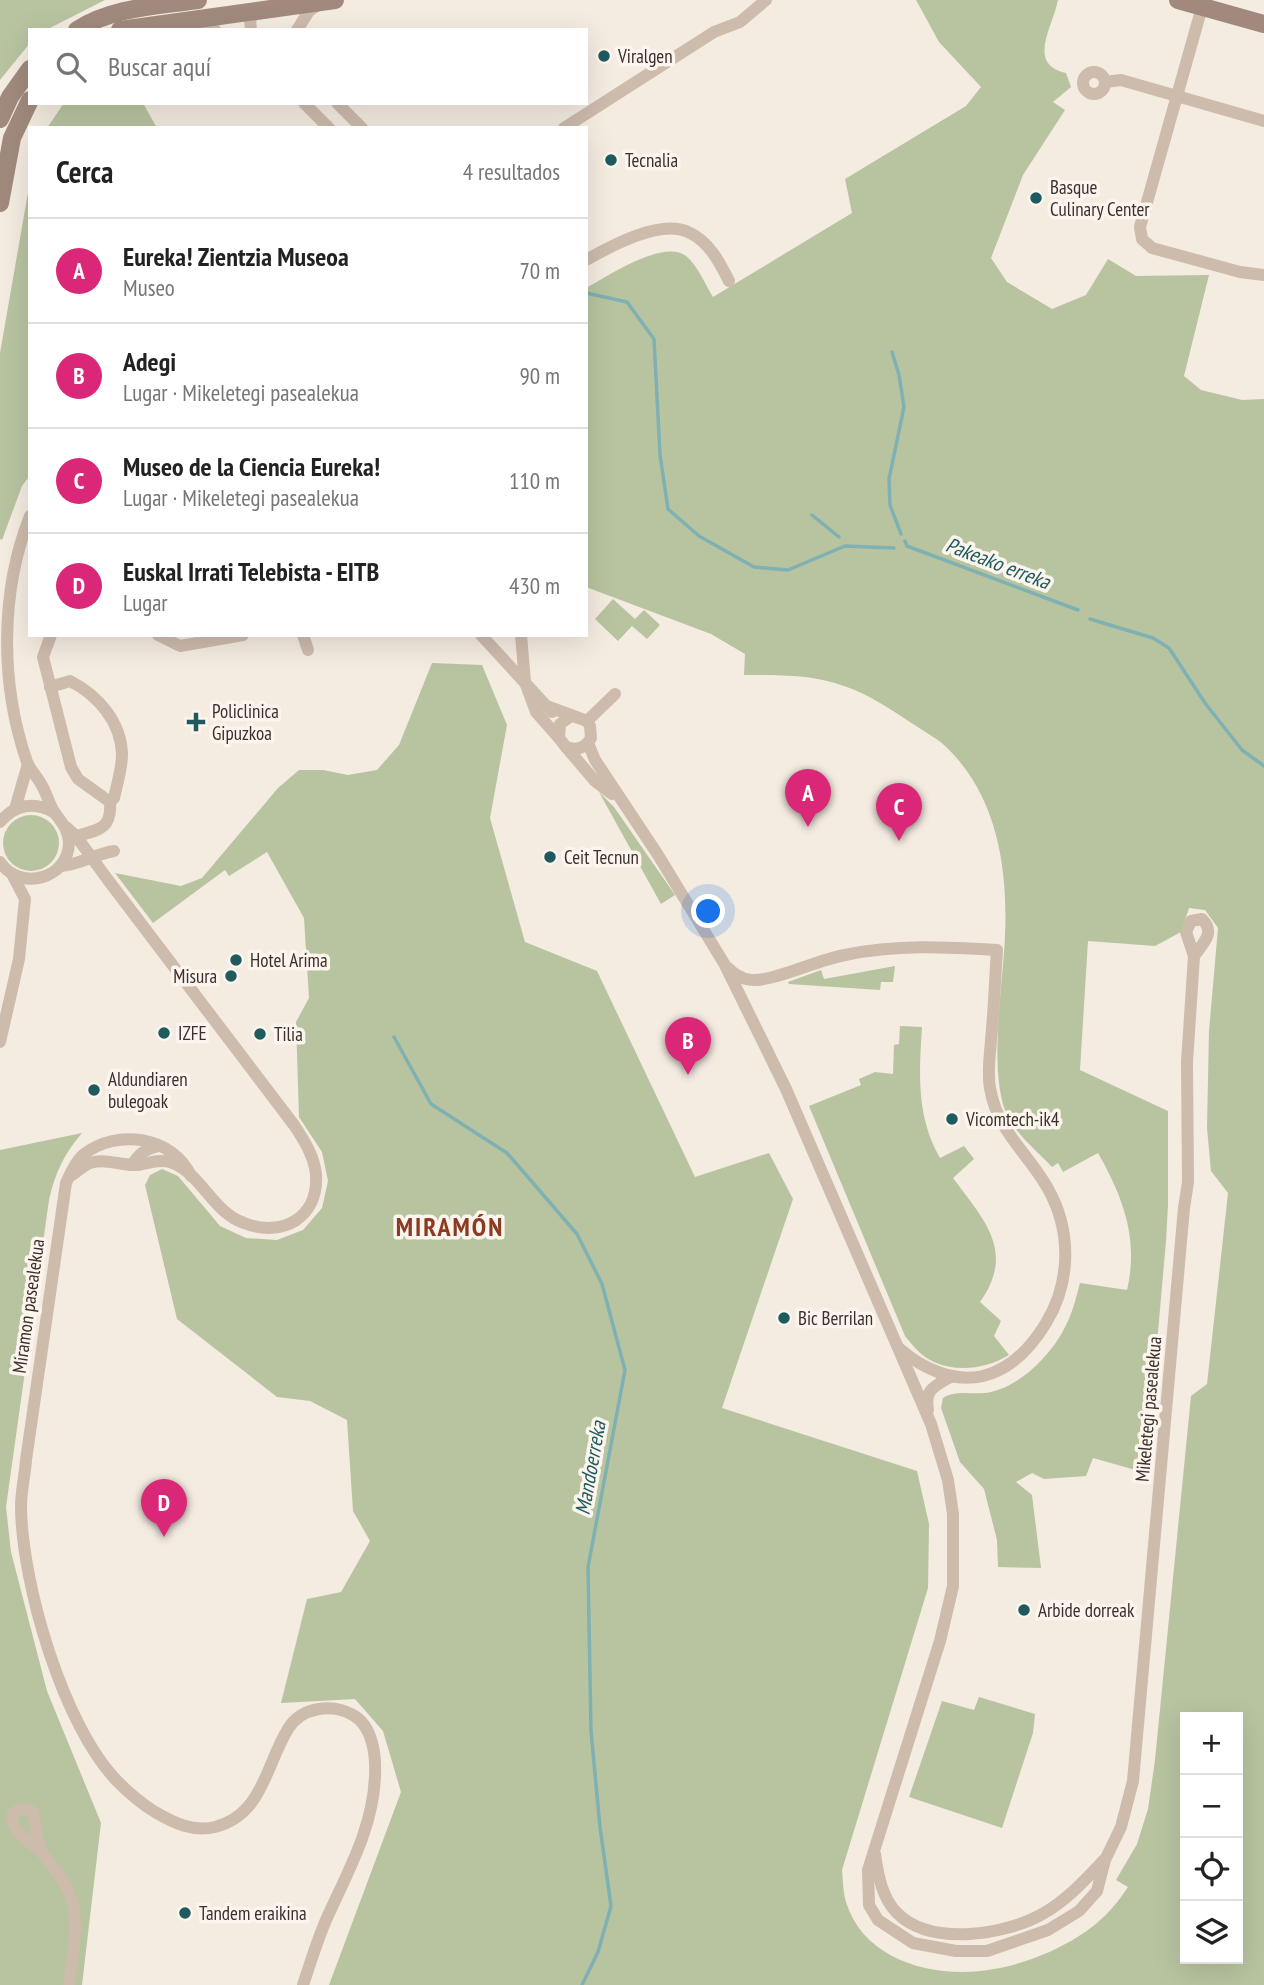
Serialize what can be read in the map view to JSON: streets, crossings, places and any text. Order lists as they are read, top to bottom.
{
  "streets": {
    "street": ["Miramon pasealekua", "Mikeletegi pasealekua"]
  },
  "districts": ["MIRAMÓN"],
  "water": ["Pakeako erreka", "Mandoerreka"],
  "places": {
    "other": [
      "Viralgen",
      "Tecnalia",
      "Basque Culinary Center",
      "Ceit Tecnun",
      "Hotel Arima",
      "Misura",
      "IZFE",
      "Tilia",
      "Aldundiaren bulegoak",
      "Vicomtech-ik4",
      "Bic Berrilan",
      "Arbide dorreak",
      "Tandem eraikina"
    ],
    "health": ["Policlinica Gipuzkoa"]
  },
  "page": {
    "search": "Buscar aquí",
    "heading": ["Cerca", "4 resultados"],
    "list": [
      {
        "mark": "A",
        "name": "Eureka! Zientzia Museoa",
        "note": "Museo",
        "value": "70 m"
      },
      {
        "mark": "B",
        "name": "Adegi",
        "note": "Lugar · Mikeletegi pasealekua",
        "value": "90 m"
      },
      {
        "mark": "C",
        "name": "Museo de la Ciencia Eureka!",
        "note": "Lugar · Mikeletegi pasealekua",
        "value": "110 m"
      },
      {
        "mark": "D",
        "name": "Euskal Irrati Telebista - EITB",
        "note": "Lugar",
        "value": "430 m"
      }
    ],
    "pins": [
      "A",
      "C",
      "B",
      "D"
    ],
    "map_buttons": ["+", "−"]
  }
}
